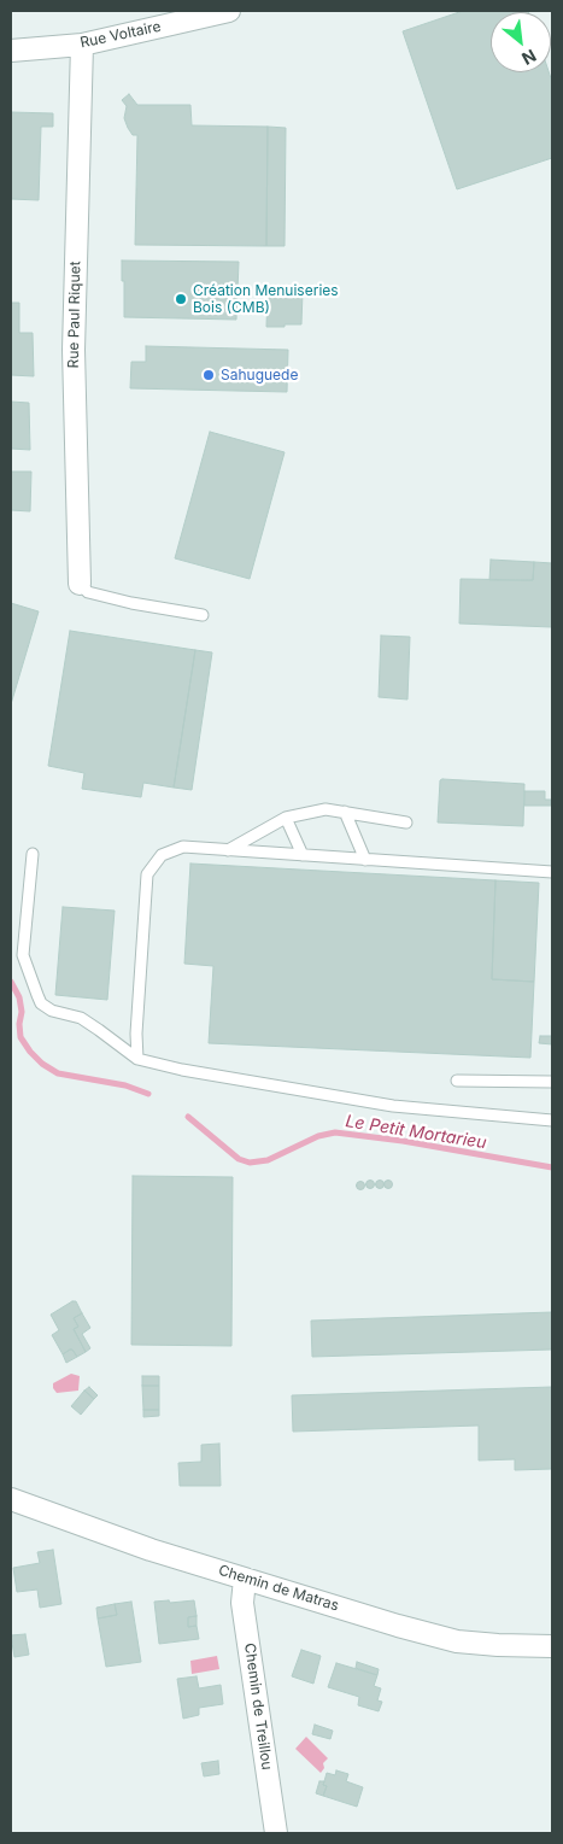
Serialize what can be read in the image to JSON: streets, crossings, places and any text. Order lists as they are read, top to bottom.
{
  "streets": {
    "street": [
      "Rue Voltaire",
      "Rue Paul Riquet",
      "Chemin de Matras",
      "Chemin de Treillou"
    ]
  },
  "crossings": [
    ["Rue Voltaire", "Rue Paul Riquet"],
    ["Chemin de Matras", "Chemin de Treillou"]
  ],
  "water": ["Le Petit Mortarieu"],
  "places": ["Création Menuiseries Bois (CMB)", "Sahuguede"],
  "north": "bottom right"
}
